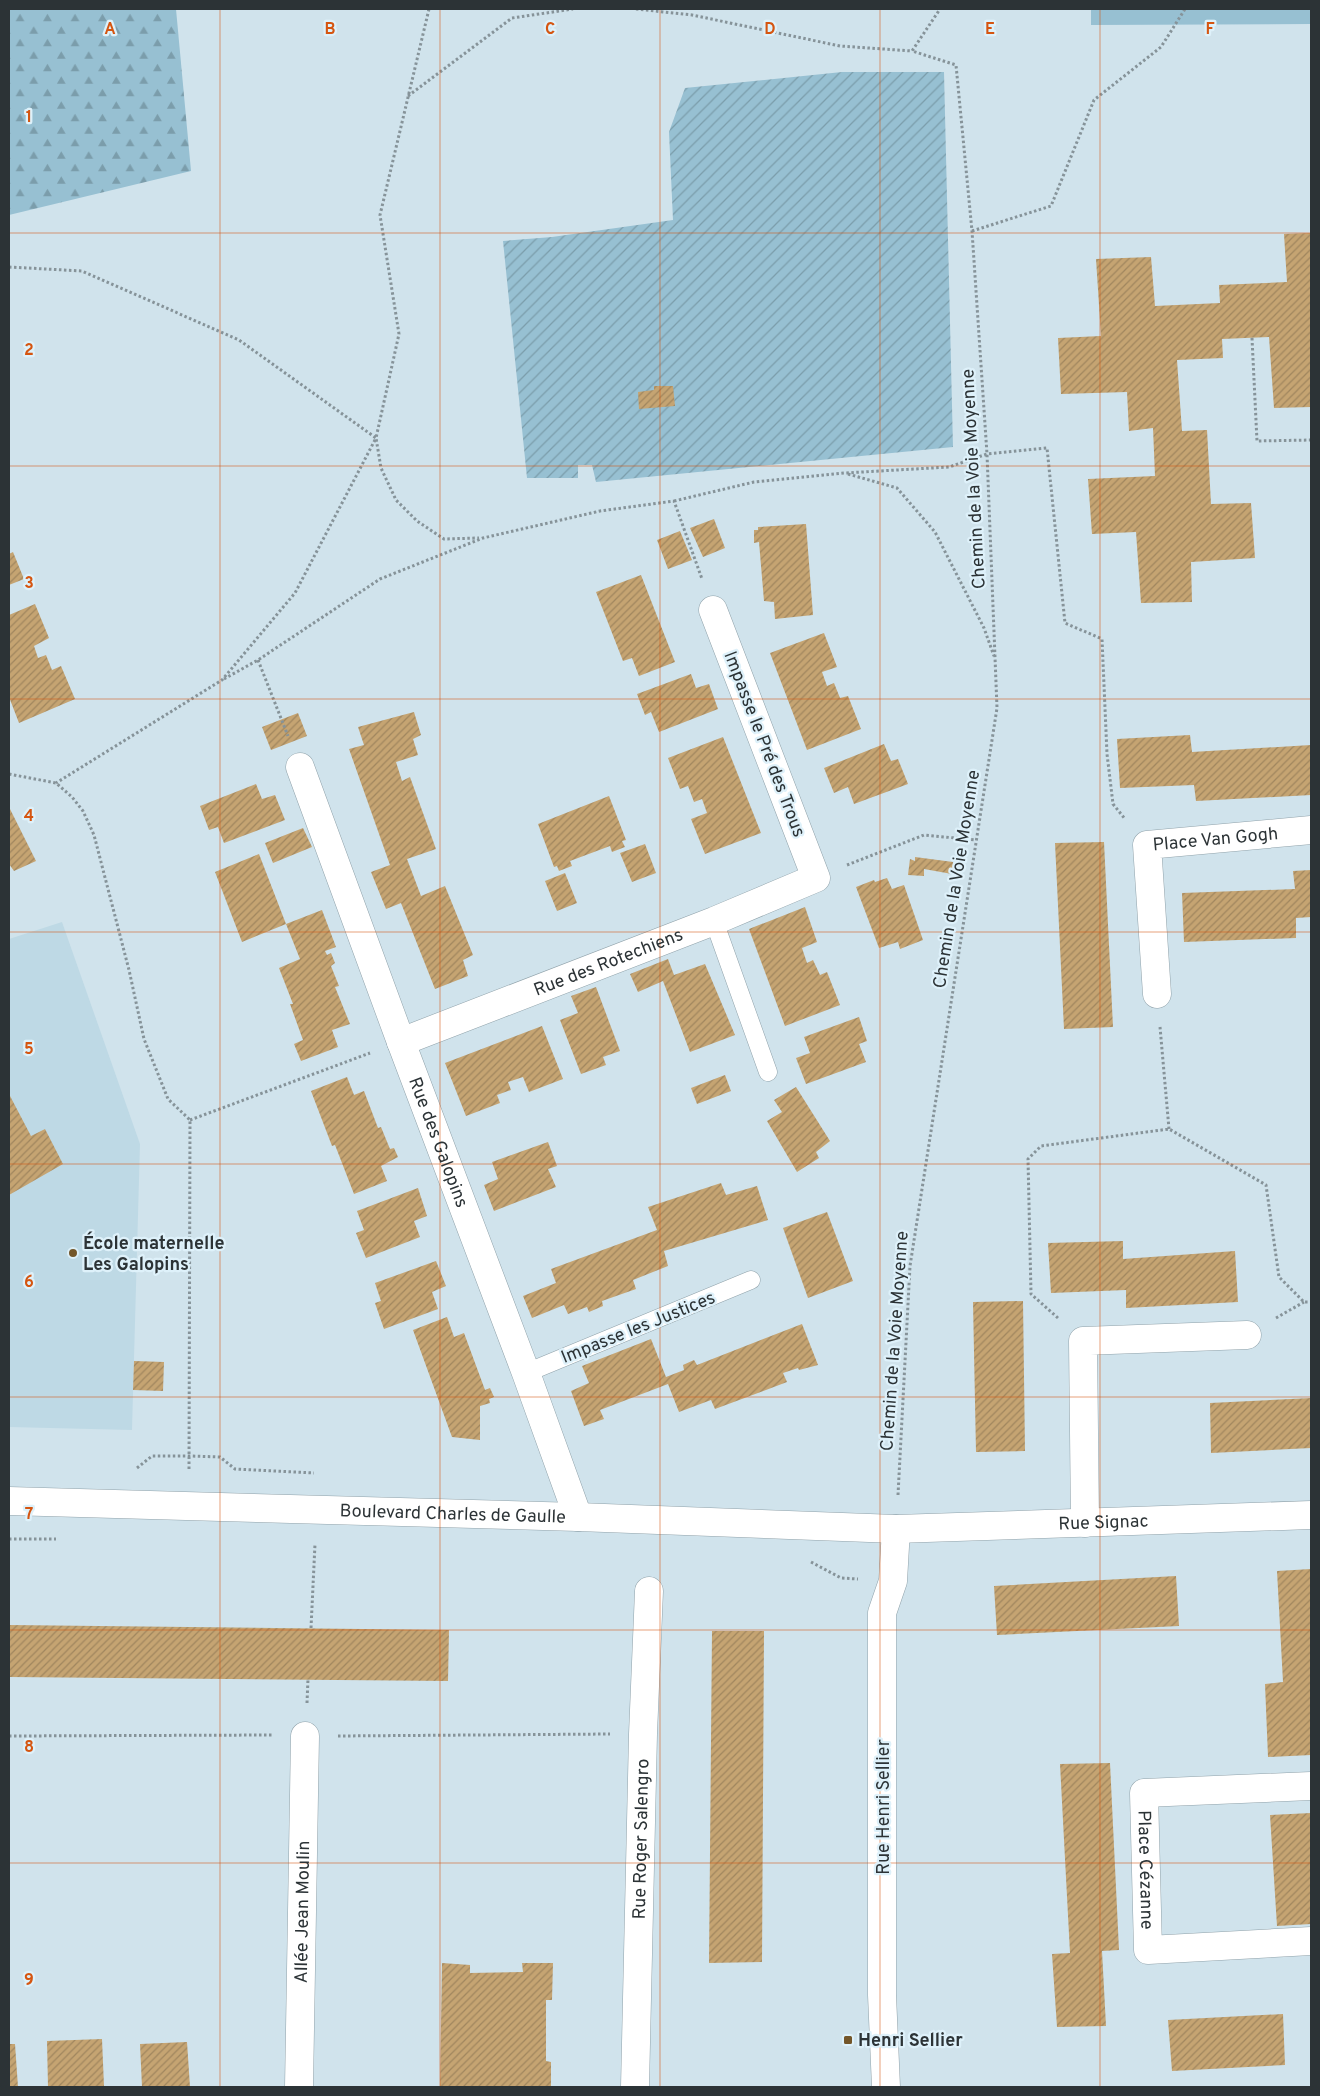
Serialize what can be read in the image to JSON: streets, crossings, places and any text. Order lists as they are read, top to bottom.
{
  "streets": {
    "street": [
      "Impasse le Pré des Trous",
      "Place Van Gogh",
      "Rue des Rotechiens",
      "Rue des Galopins",
      "Boulevard Charles de Gaulle",
      "Rue Signac",
      "Rue Henri Sellier",
      "Rue Roger Salengro",
      "Place Cézanne",
      "Allée Jean Moulin"
    ],
    "lane": ["Impasse les Justices"],
    "path": ["Chemin de la Voie Moyenne"]
  },
  "crossings": [
    ["Chemin de la Voie Moyenne", "Boulevard Charles de Gaulle"],
    ["Chemin de la Voie Moyenne", "Rue Signac"],
    ["Chemin de la Voie Moyenne", "Rue Henri Sellier"],
    ["Impasse le Pré des Trous", "Rue des Rotechiens"],
    ["Rue des Rotechiens", "Rue des Galopins"],
    ["Rue des Galopins", "Impasse les Justices"],
    ["Rue des Galopins", "Boulevard Charles de Gaulle"],
    ["Boulevard Charles de Gaulle", "Rue Signac"],
    ["Boulevard Charles de Gaulle", "Rue Henri Sellier"],
    ["Rue Signac", "Rue Henri Sellier"]
  ],
  "places": {
    "other": ["École maternelle Les Galopins"],
    "transit": ["Henri Sellier"]
  },
  "grid": {
    "columns": [
      "A",
      "B",
      "C",
      "D",
      "E",
      "F"
    ],
    "rows": [
      "1",
      "2",
      "3",
      "4",
      "5",
      "6",
      "7",
      "8",
      "9"
    ]
  }
}
